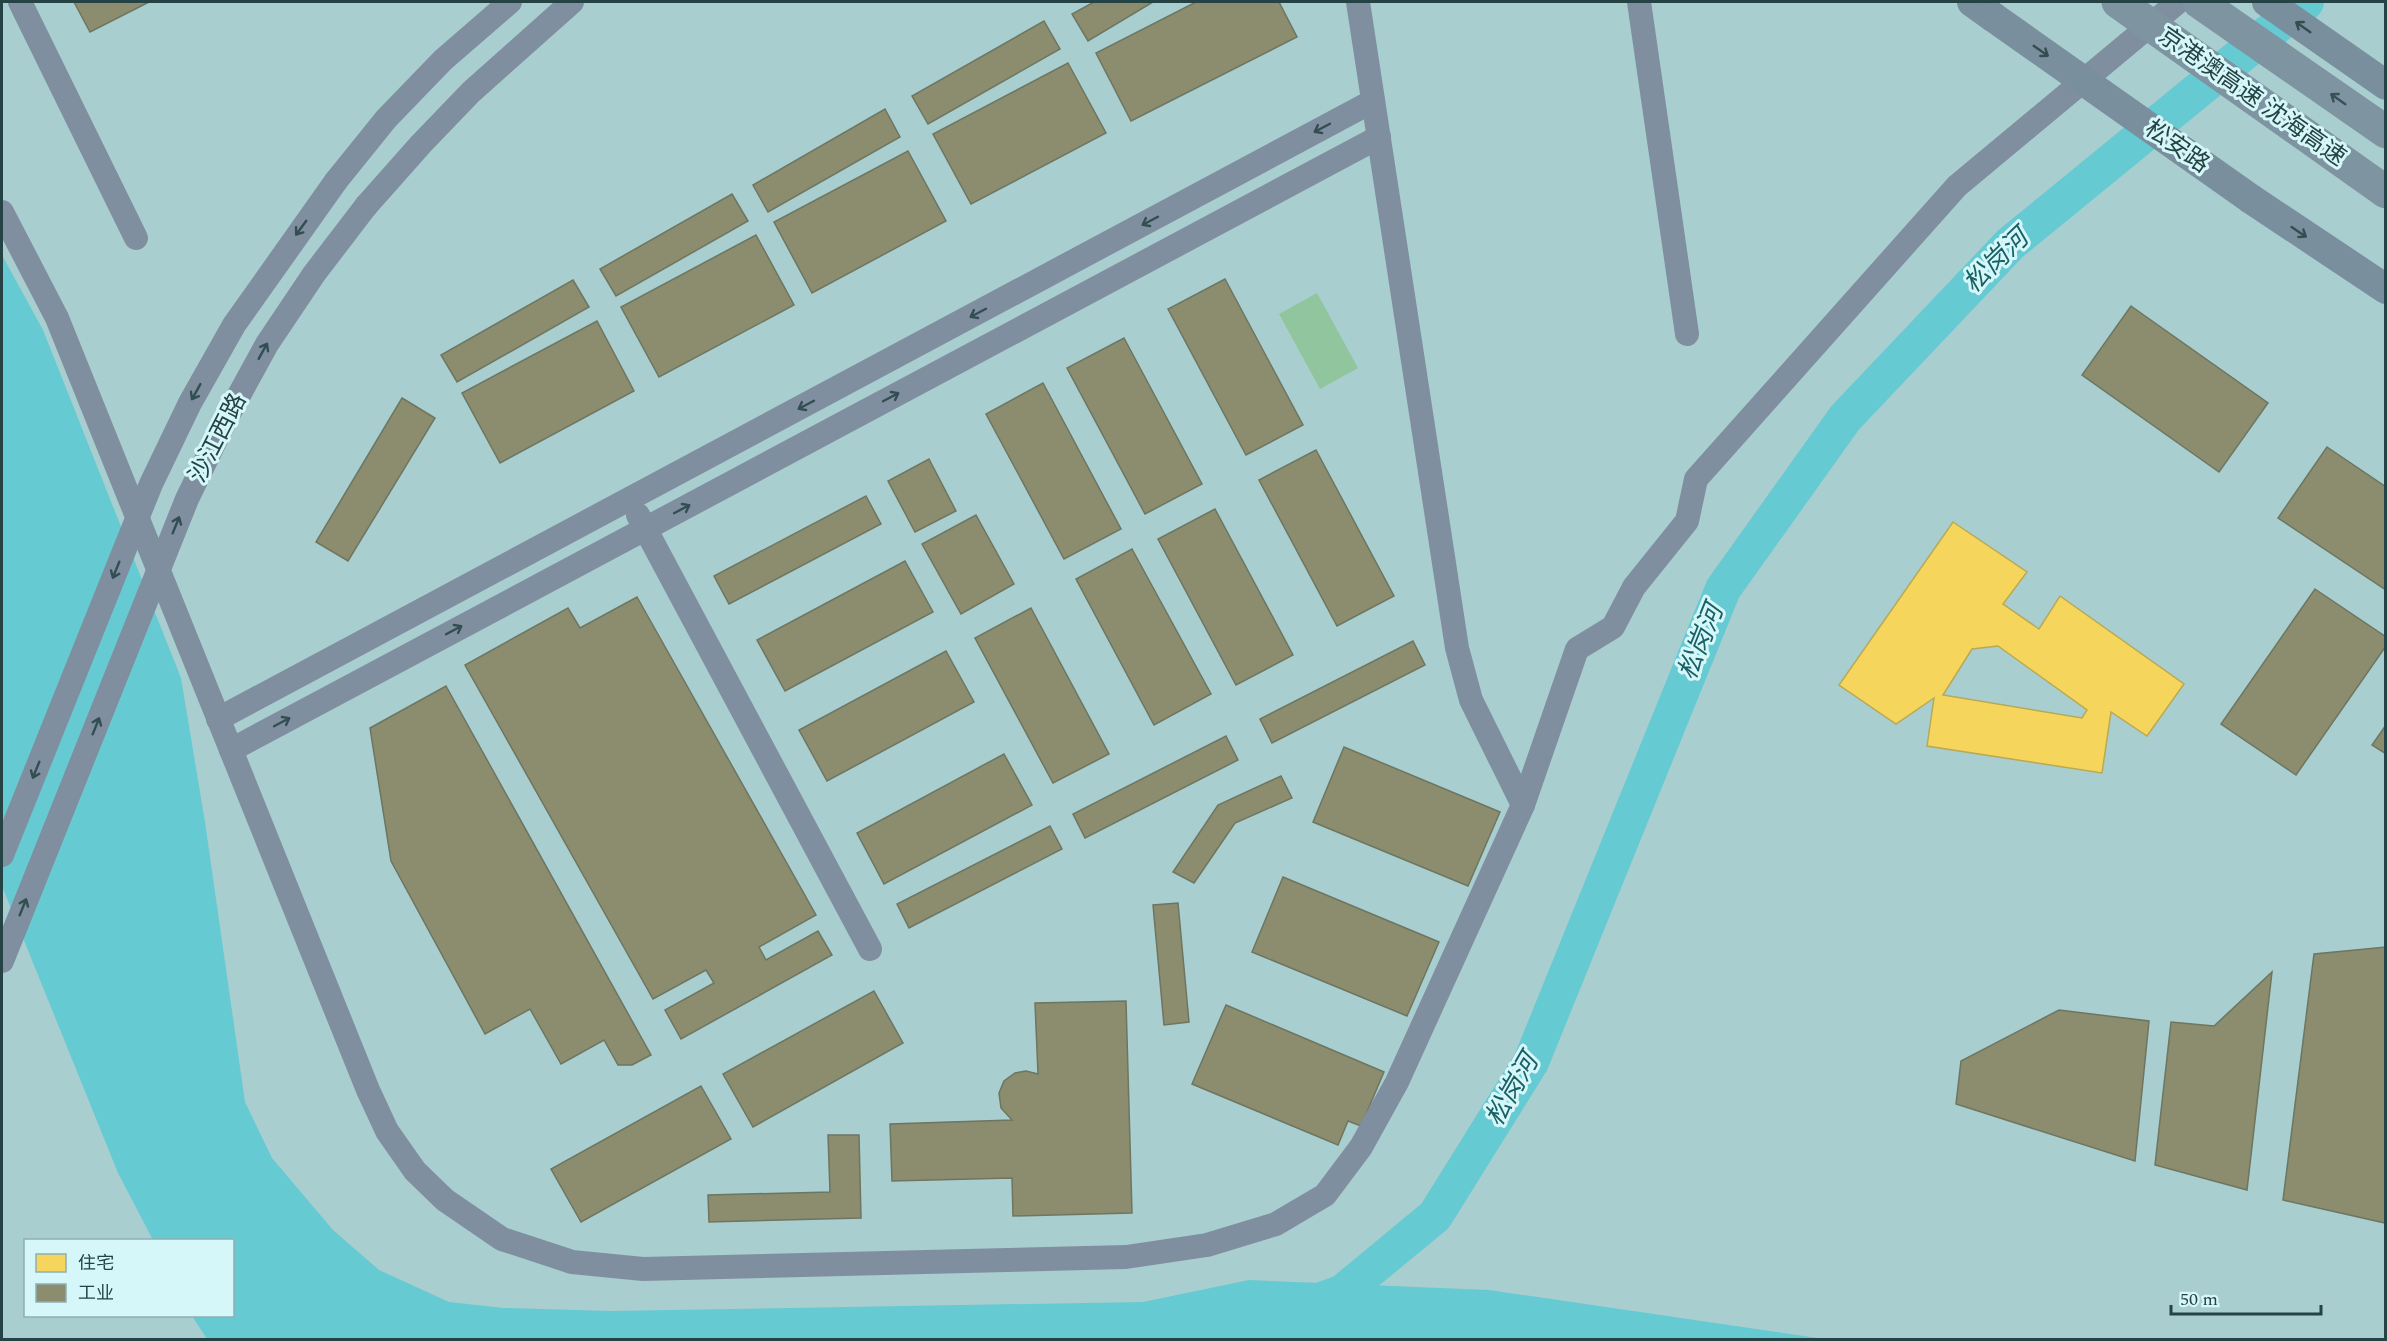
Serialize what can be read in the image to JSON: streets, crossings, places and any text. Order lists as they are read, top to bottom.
{
  "streets": {
    "highway": ["京港澳高速 沈海高速"],
    "main road": ["松安路"],
    "street": ["沙江西路"]
  },
  "one_way": ["松安路"],
  "water": ["松岗河"],
  "legend": ["住宅", "工业"],
  "scale_bar": "50 m"
}
